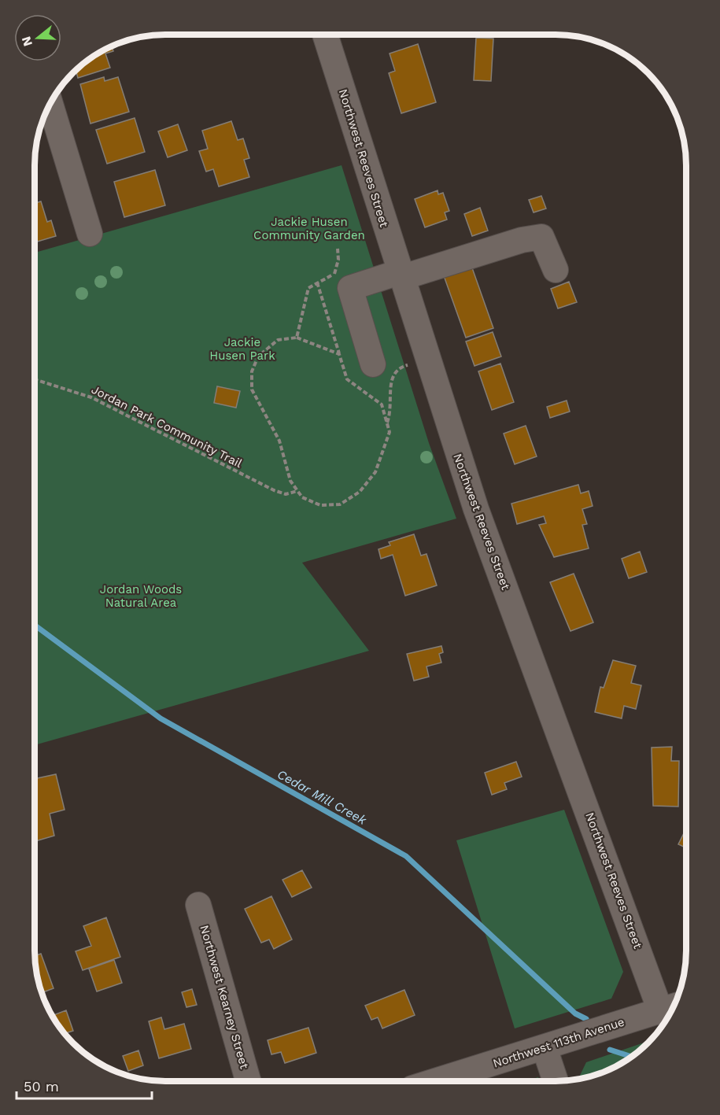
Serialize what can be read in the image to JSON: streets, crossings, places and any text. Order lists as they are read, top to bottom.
{
  "streets": {
    "street": ["Northwest Reeves Street", "Northwest Kearney Street", "Northwest 113th Avenue"],
    "path": ["Jordan Park Community Trail"]
  },
  "crossings": [
    ["Northwest Reeves Street", "Northwest 113th Avenue"]
  ],
  "water": ["Cedar Mill Creek"],
  "parks": ["Jackie Husen Community Garden", "Jackie Husen Park", "Jordan Woods Natural Area"],
  "scale_bar": "50 m",
  "north": "left"
}
